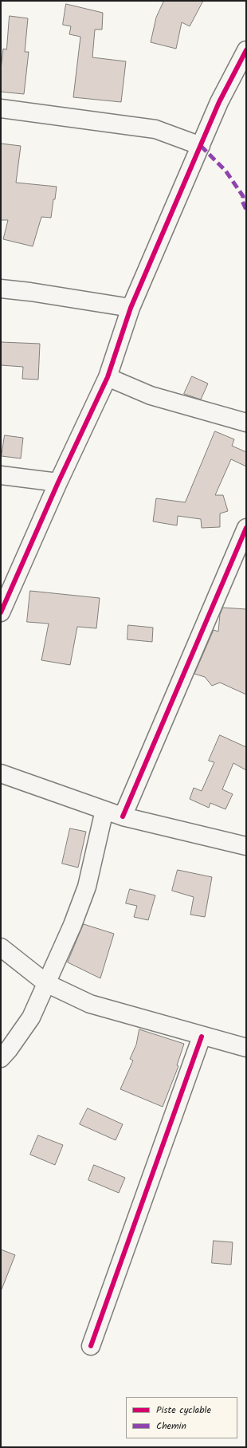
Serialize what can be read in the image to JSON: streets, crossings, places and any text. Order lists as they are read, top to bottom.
{
  "legend": ["Piste cyclable", "Chemin"]
}
